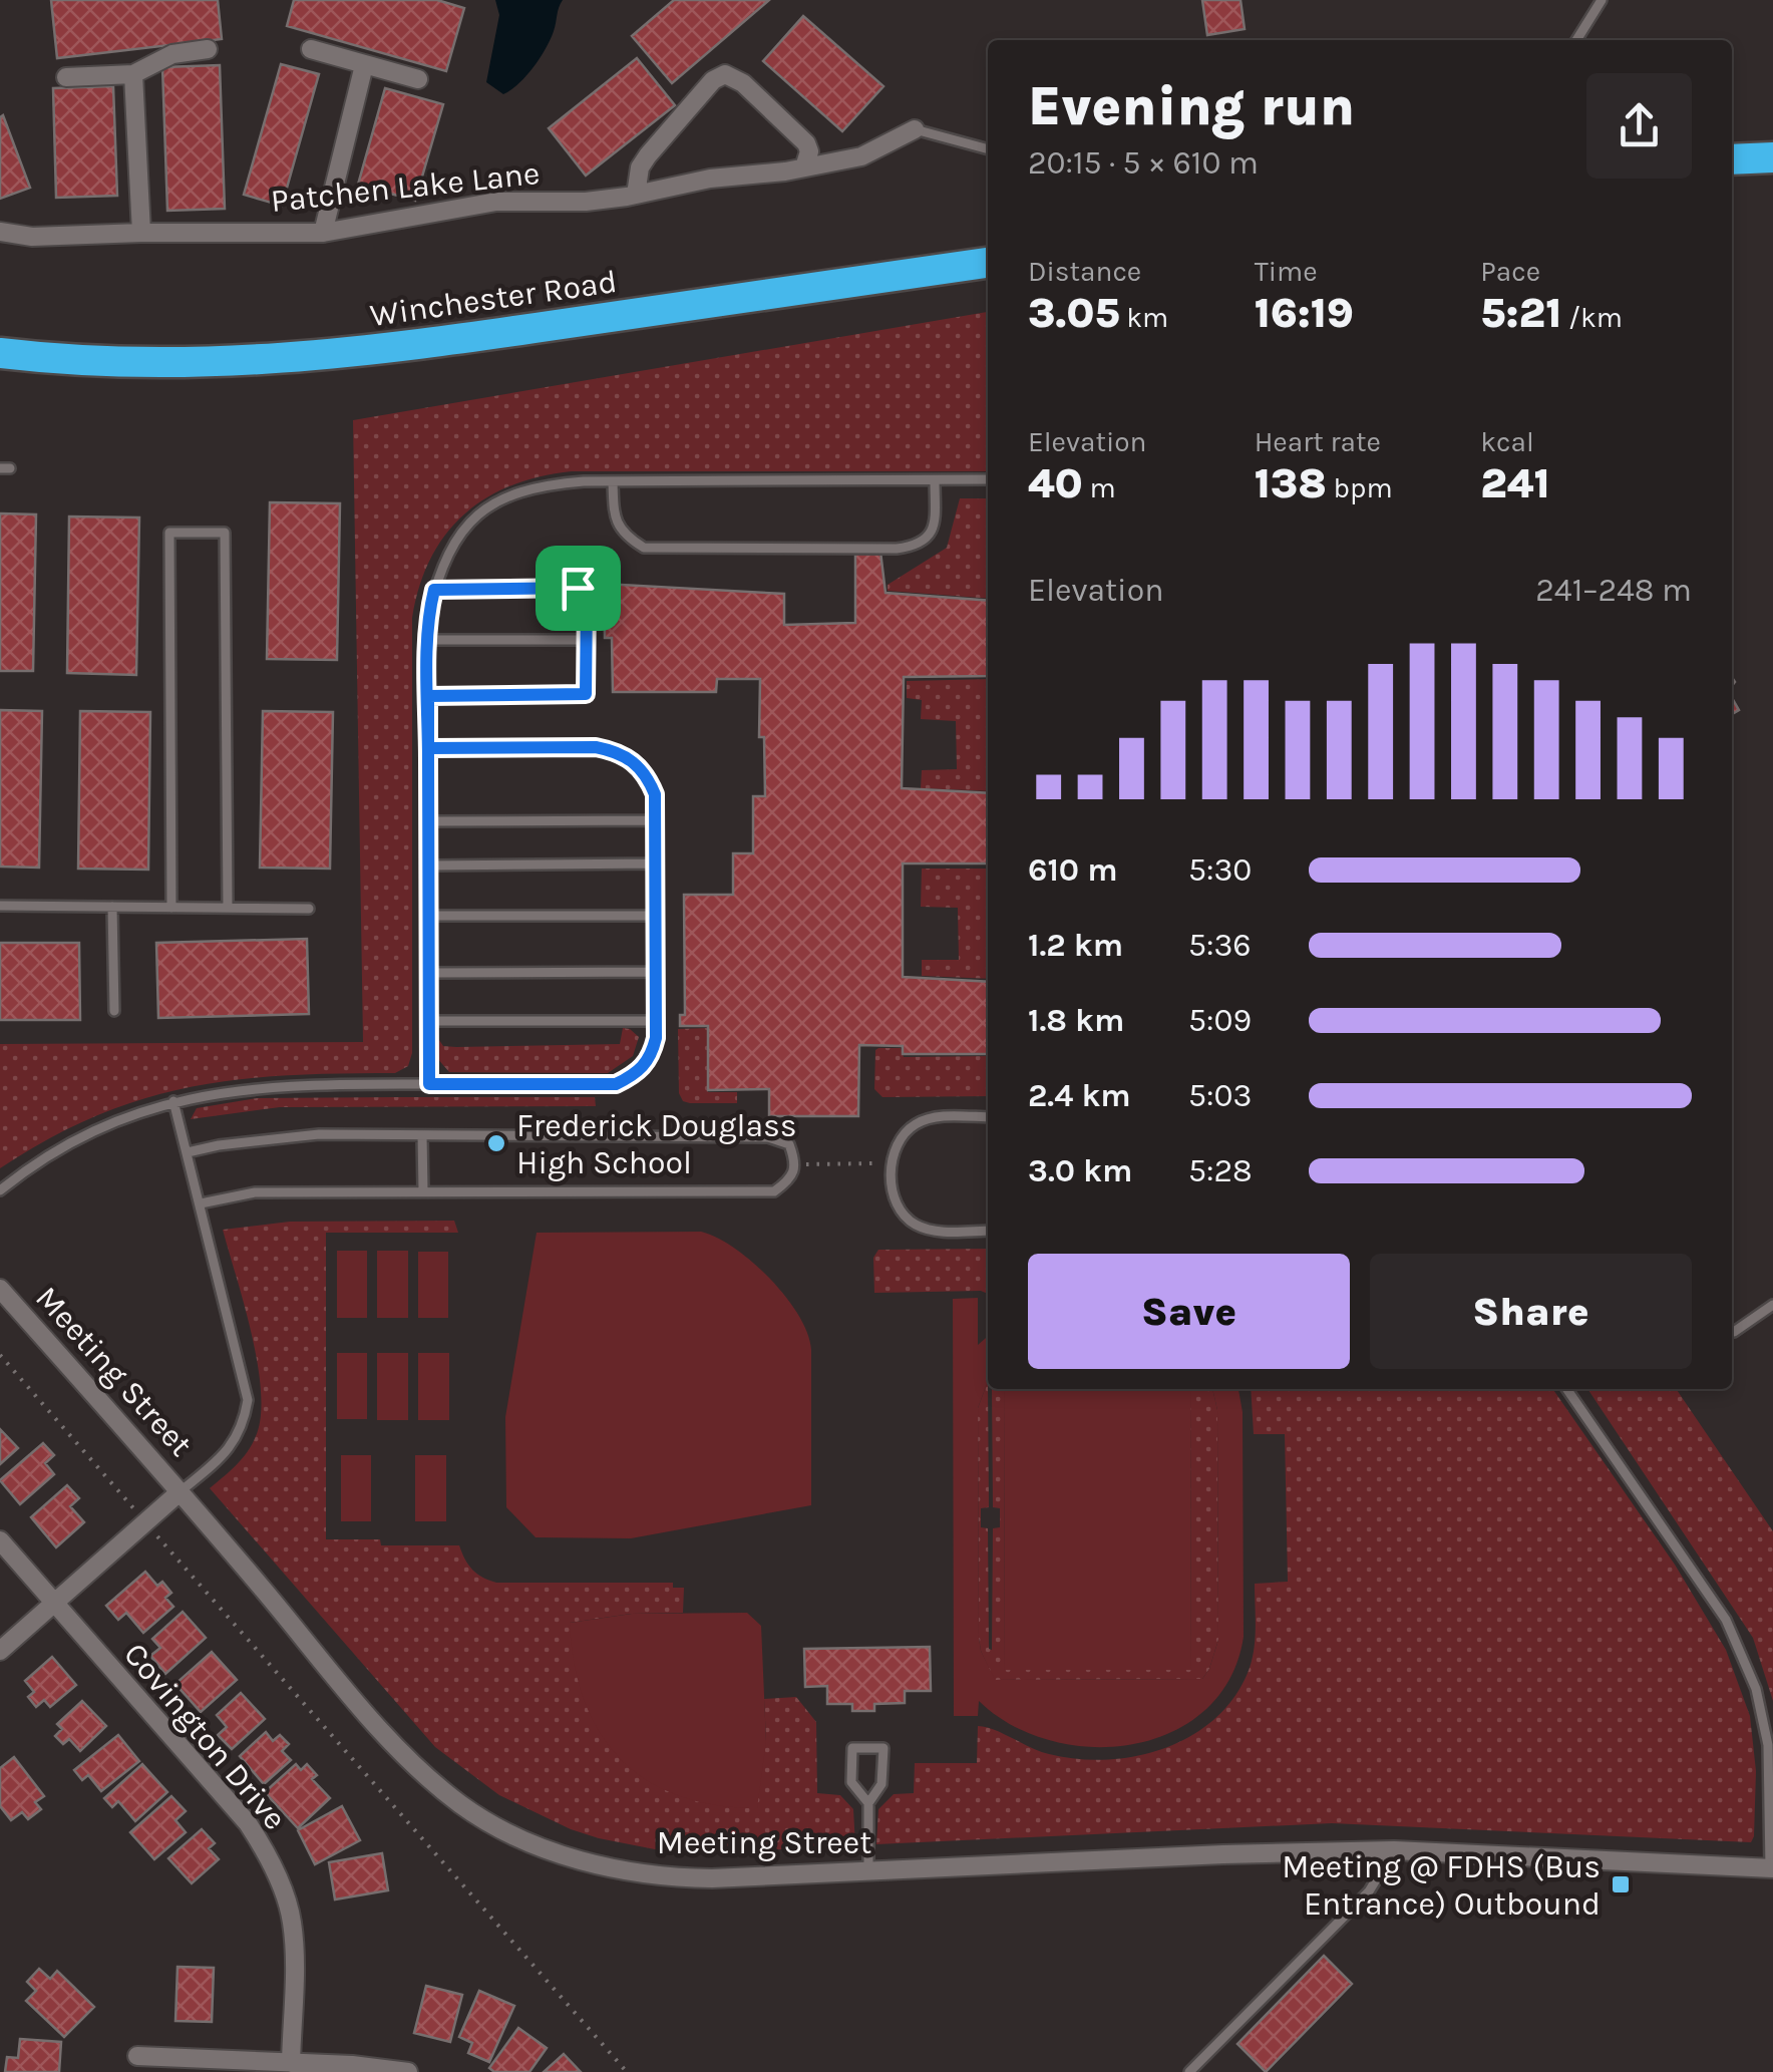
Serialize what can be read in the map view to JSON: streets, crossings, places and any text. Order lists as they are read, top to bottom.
{
  "streets": {
    "highway": ["Winchester Road"],
    "street": ["Patchen Lake Lane", "Meeting Street", "Covington Drive"]
  },
  "places": {
    "other": ["Frederick Douglass High School"],
    "transit": ["Meeting @ FDHS (Bus Entrance) Outbound"]
  },
  "page": {
    "heading": ["Evening run", "20:15 · 5 × 610 m"],
    "stats": [
      ["Distance", "3.05 km"],
      ["Time", "16:19"],
      ["Pace", "5:21 /km"],
      ["Elevation", "40 m"],
      ["Heart rate", "138 bpm"],
      ["kcal", "241"]
    ],
    "chart": ["Elevation", "241–248 m"],
    "list": [
      {
        "name": "610 m",
        "note": "5:30"
      },
      {
        "name": "1.2 km",
        "note": "5:36"
      },
      {
        "name": "1.8 km",
        "note": "5:09"
      },
      {
        "name": "2.4 km",
        "note": "5:03"
      },
      {
        "name": "3.0 km",
        "note": "5:28"
      }
    ],
    "buttons": ["Save", "Share"]
  }
}
